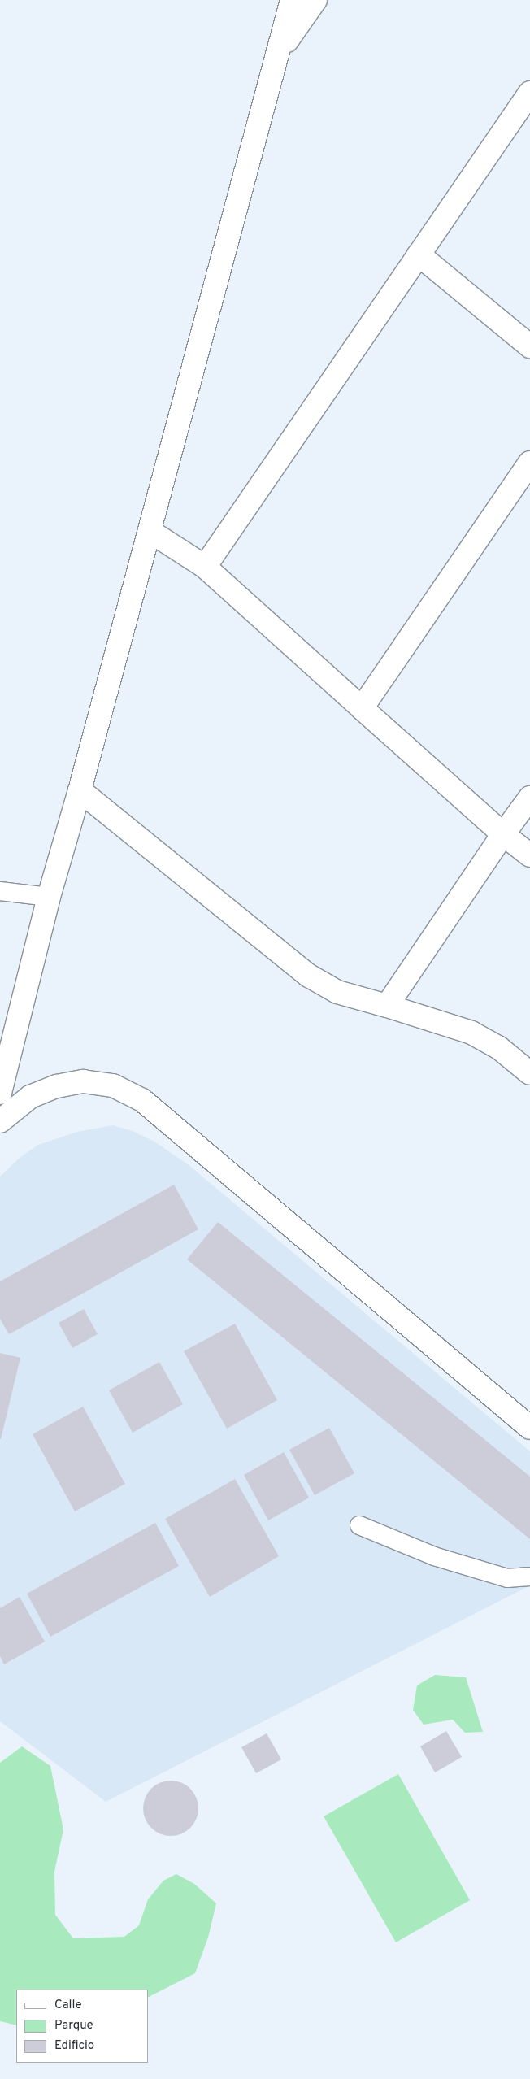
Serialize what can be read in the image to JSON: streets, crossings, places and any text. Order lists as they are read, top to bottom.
{
  "legend": ["Calle", "Parque", "Edificio"]
}
